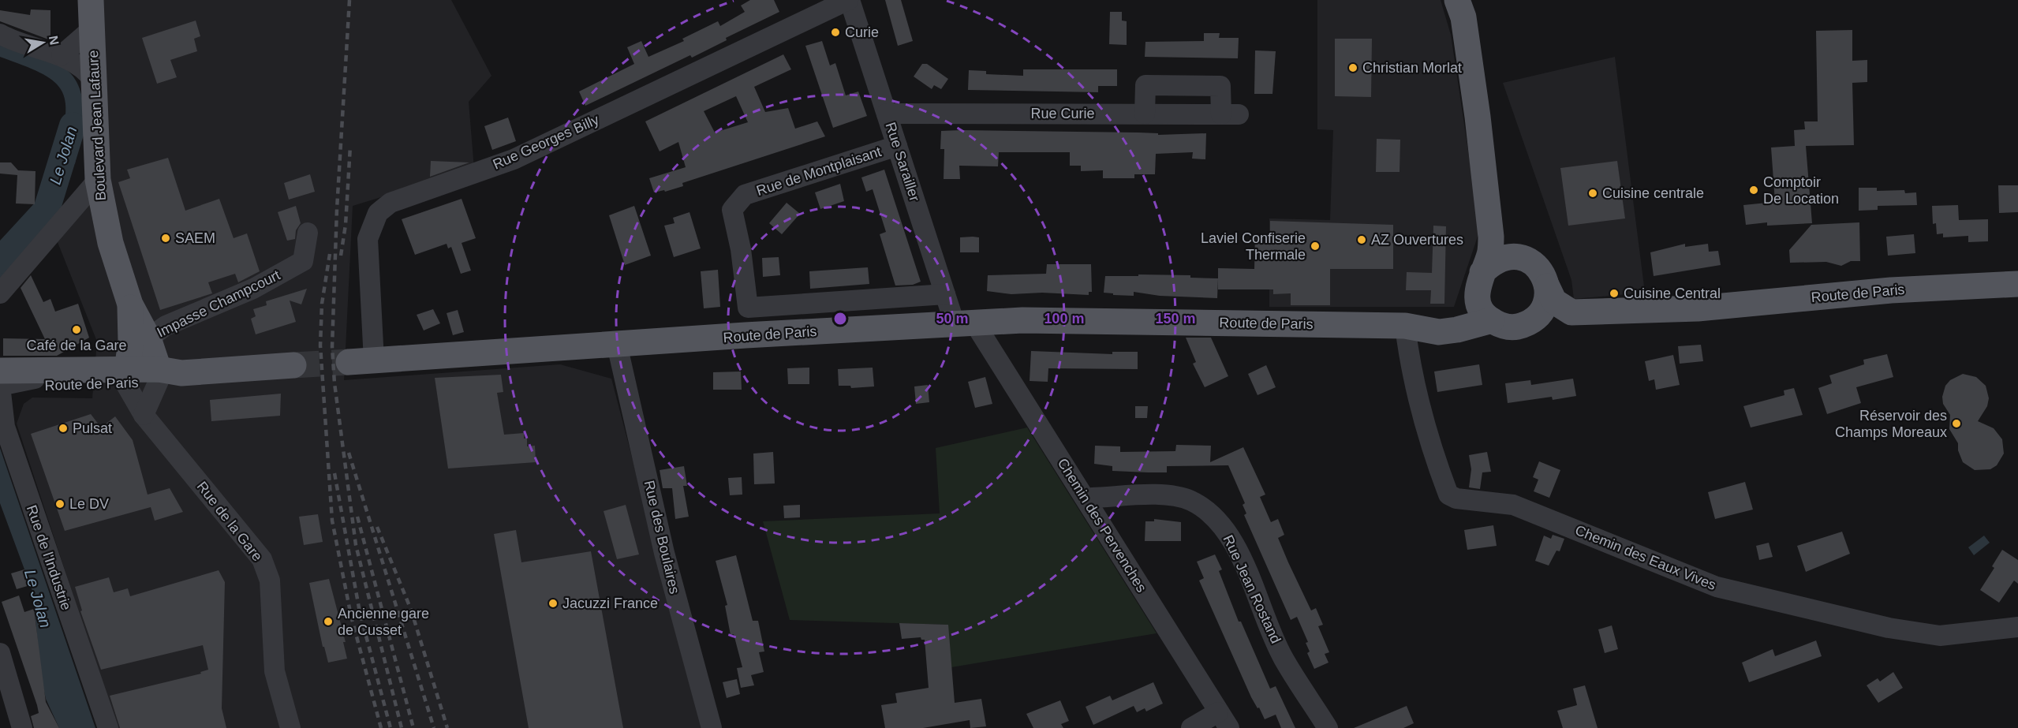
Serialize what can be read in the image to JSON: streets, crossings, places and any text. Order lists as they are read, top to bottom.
{
  "streets": {
    "main road": ["Boulevard Jean Lafaure", "Route de Paris"],
    "street": [
      "Rue Curie",
      "Rue Georges Billy",
      "Rue Sarailler",
      "Rue de Montplaisant",
      "Impasse Champcourt",
      "Rue de la Gare",
      "Chemin des Pervenches",
      "Rue des Boulaires",
      "Rue de l'Industrie",
      "Chemin des Eaux Vives",
      "Rue Jean Rostand"
    ]
  },
  "crossings": [
    ["Rue Curie", "Rue Sarailler"],
    ["Boulevard Jean Lafaure", "Route de Paris"],
    ["Boulevard Jean Lafaure", "Impasse Champcourt"],
    ["Rue Georges Billy", "Rue Sarailler"],
    ["Rue Georges Billy", "Route de Paris"],
    ["Rue Sarailler", "Rue de Montplaisant"],
    ["Rue Sarailler", "Route de Paris"],
    ["Rue Sarailler", "Chemin des Pervenches"],
    ["Route de Paris", "Rue de la Gare"],
    ["Route de Paris", "Chemin des Pervenches"],
    ["Route de Paris", "Rue des Boulaires"],
    ["Route de Paris", "Rue de l'Industrie"],
    ["Route de Paris", "Chemin des Eaux Vives"],
    ["Chemin des Pervenches", "Rue Jean Rostand"]
  ],
  "water": ["Le Jolan"],
  "places": [
    "Curie",
    "Christian Morlat",
    "Comptoir De Location",
    "Cuisine centrale",
    "SAEM",
    "AZ Ouvertures",
    "Laviel Confiserie Thermale",
    "Cuisine Central",
    "Café de la Gare",
    "Réservoir des Champs Moreaux",
    "Pulsat",
    "Le DV",
    "Jacuzzi France",
    "Ancienne gare de Cusset"
  ],
  "north": "right",
  "rings": ["50 m", "100 m", "150 m"]
}
